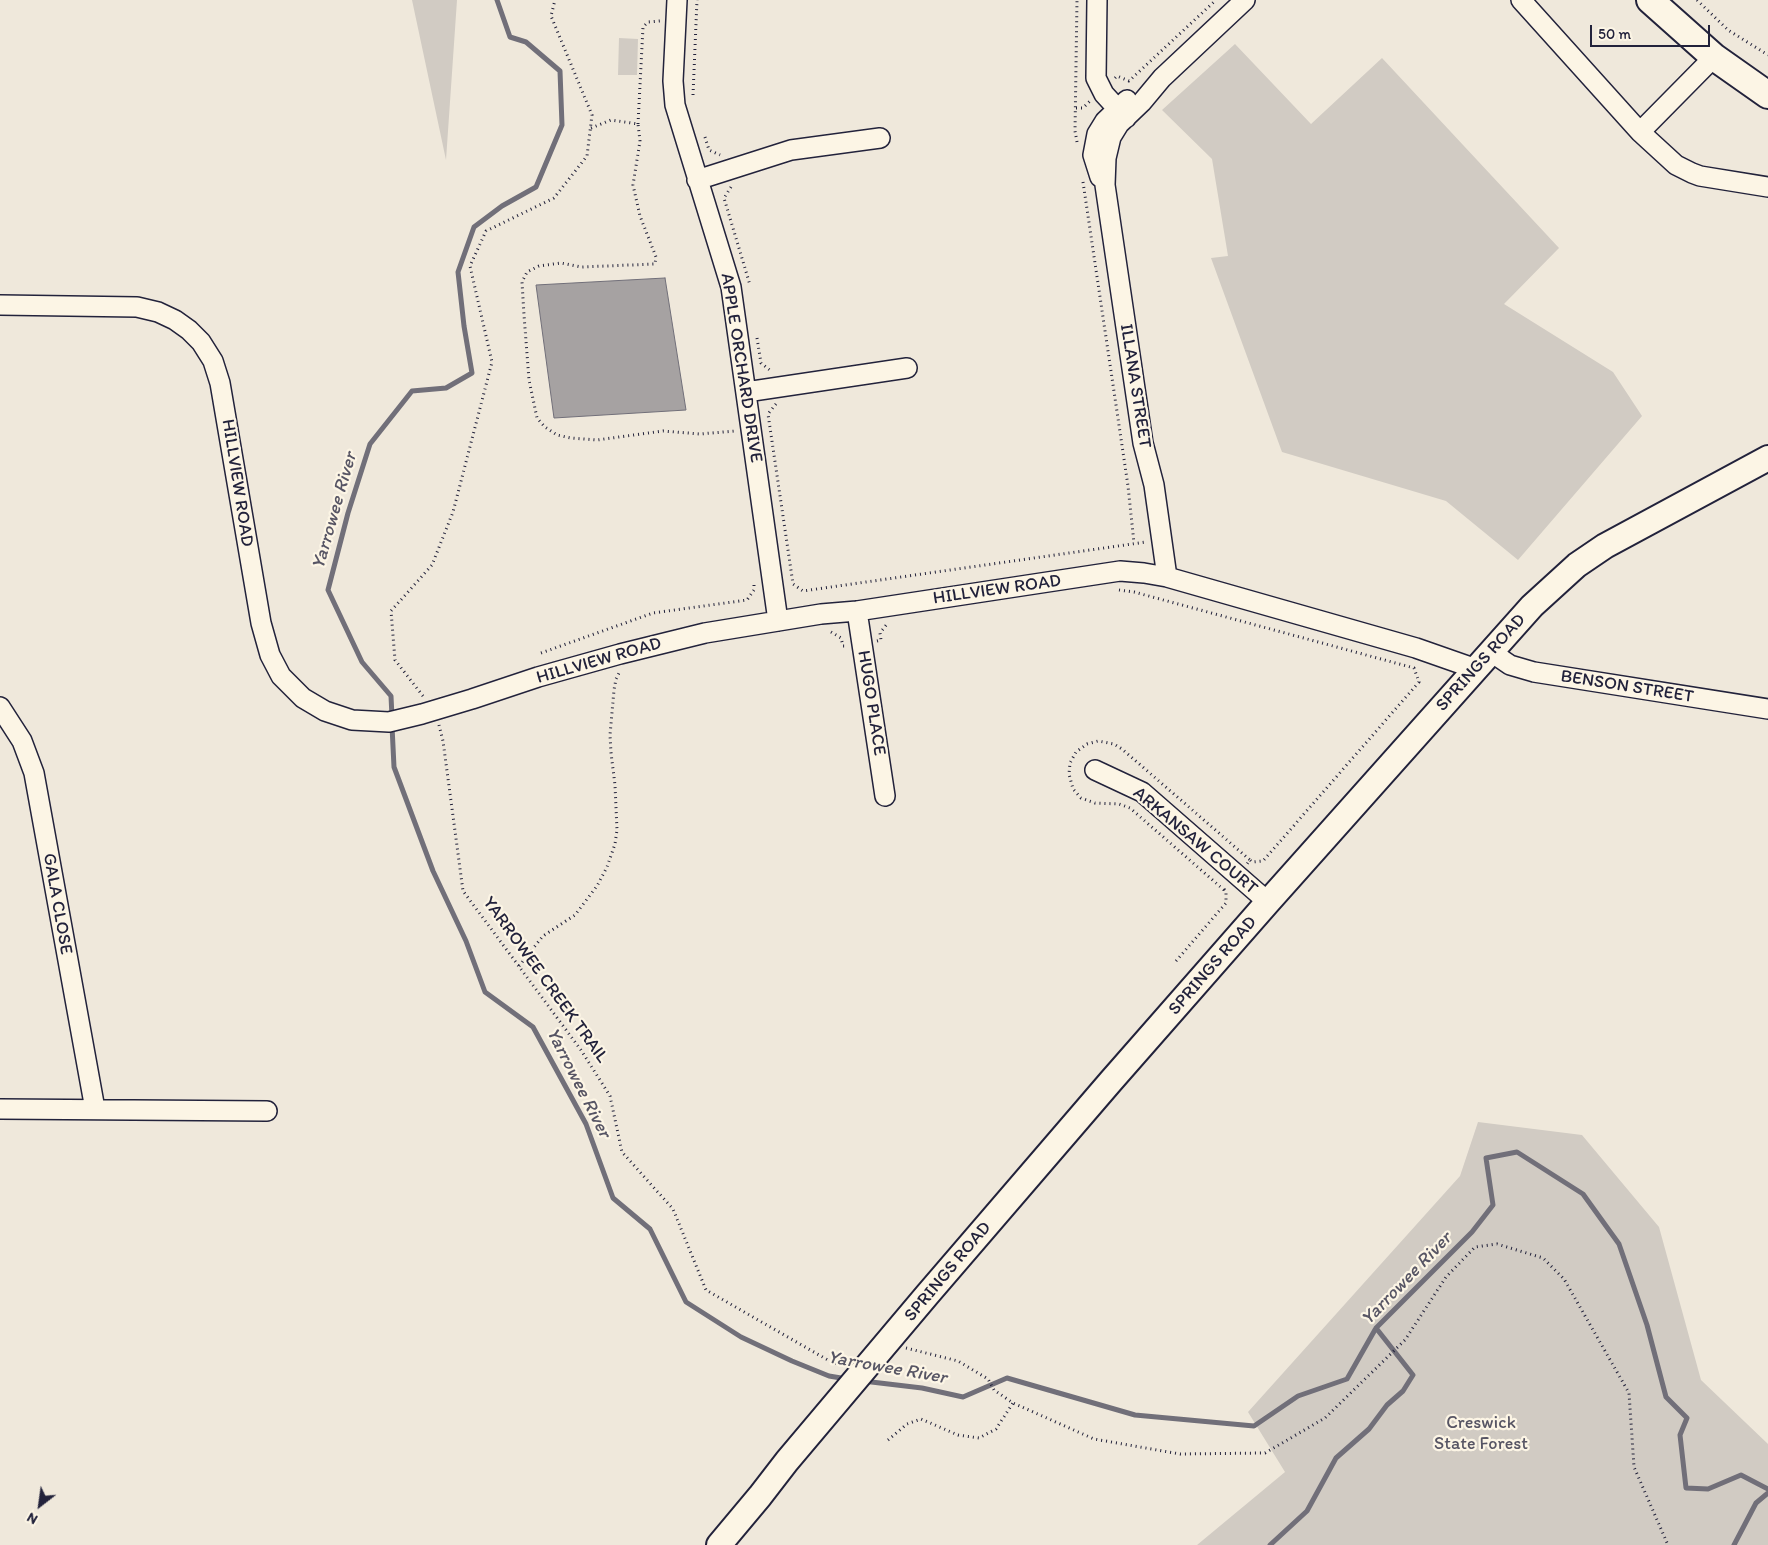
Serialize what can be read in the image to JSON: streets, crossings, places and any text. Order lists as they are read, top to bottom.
{
  "streets": {
    "street": [
      "APPLE ORCHARD DRIVE",
      "ILLANA STREET",
      "HILLVIEW ROAD",
      "SPRINGS ROAD",
      "BENSON STREET",
      "HUGO PLACE",
      "ARKANSAW COURT",
      "GALA CLOSE"
    ],
    "path": ["YARROWEE CREEK TRAIL"]
  },
  "crossings": [
    ["APPLE ORCHARD DRIVE", "HILLVIEW ROAD"],
    ["ILLANA STREET", "HILLVIEW ROAD"],
    ["HILLVIEW ROAD", "SPRINGS ROAD"],
    ["HILLVIEW ROAD", "BENSON STREET"],
    ["HILLVIEW ROAD", "HUGO PLACE"],
    ["HILLVIEW ROAD", "YARROWEE CREEK TRAIL"],
    ["SPRINGS ROAD", "BENSON STREET"],
    ["SPRINGS ROAD", "ARKANSAW COURT"]
  ],
  "water": ["Yarrowee River"],
  "parks": ["Creswick State Forest"],
  "scale_bar": "50 m",
  "north": "bottom left"
}
